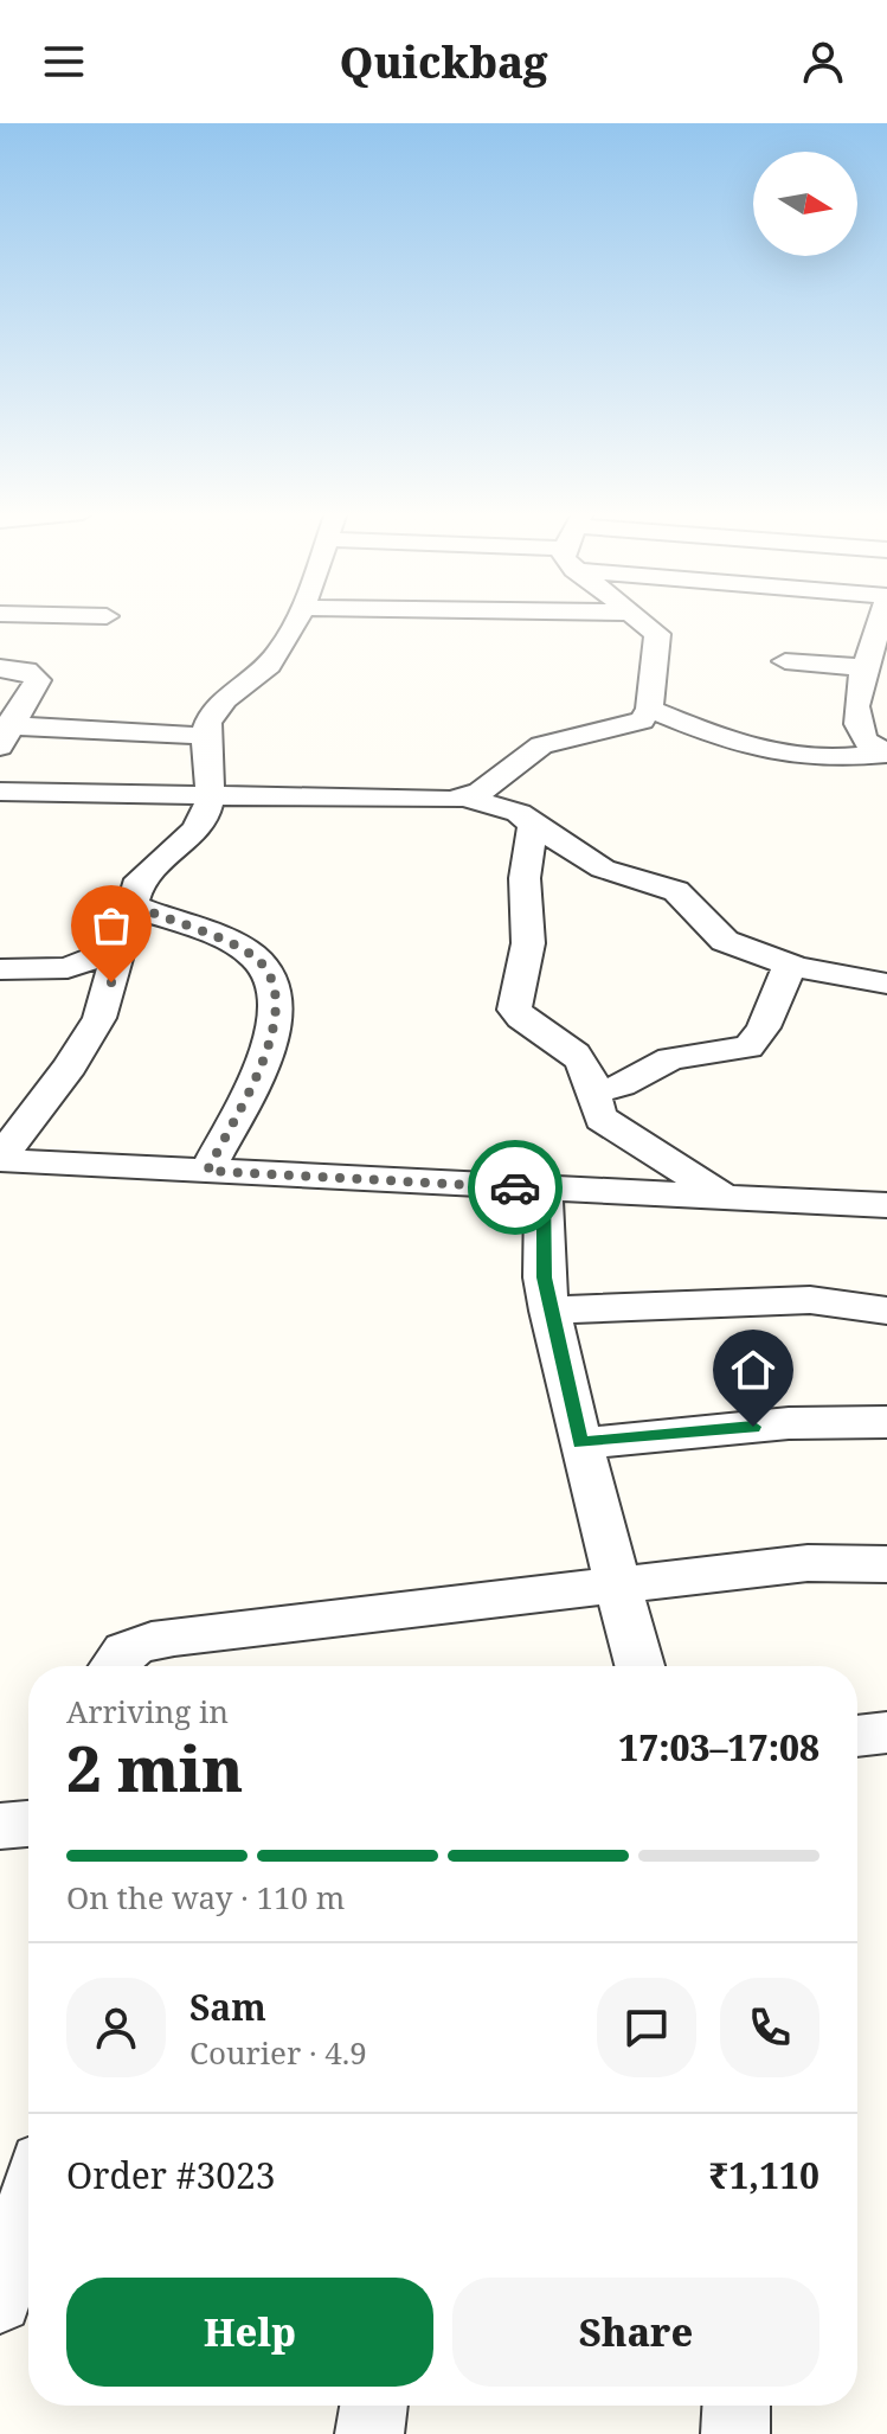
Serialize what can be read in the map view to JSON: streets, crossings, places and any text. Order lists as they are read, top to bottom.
{
  "north": "right",
  "page": {
    "header": "Quickbag",
    "heading": ["2 min", "Arriving in", "17:03–17:08"],
    "panel": [
      "Sam",
      "Courier · 4.9",
      "Order #3023",
      "₹1,110"
    ],
    "bar": "On the way · 110 m",
    "buttons": ["Help", "Share"]
  }
}
